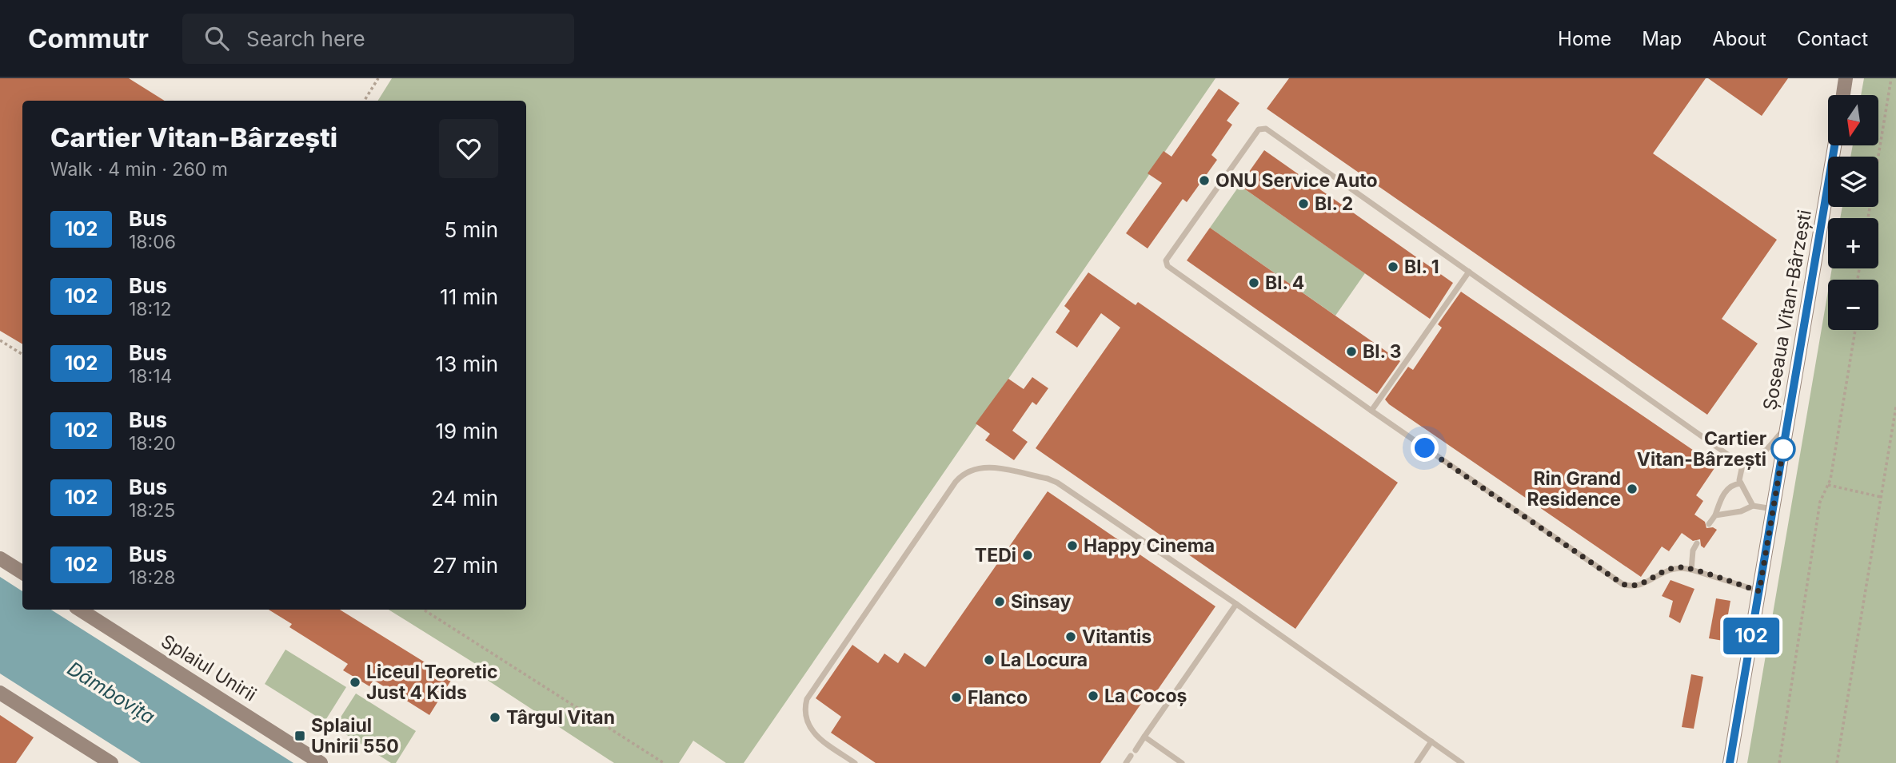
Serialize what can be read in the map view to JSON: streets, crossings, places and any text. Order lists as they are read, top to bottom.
{
  "streets": {
    "main road": ["Șoseaua Vitan-Bârzești", "Splaiul Unirii"]
  },
  "water": ["Dâmbovița"],
  "places": {
    "other": [
      "ONU Service Auto",
      "Bl. 2",
      "Bl. 1",
      "Bl. 4",
      "Bl. 3",
      "Cartier Vitan-Bârzești",
      "Rin Grand Residence",
      "Happy Cinema",
      "TEDi",
      "Sinsay",
      "Vitantis",
      "La Locura",
      "Liceul Teoretic Just 4 Kids",
      "La Cocoș",
      "Flanco",
      "Târgul Vitan"
    ],
    "transit": ["Splaiul Unirii 550"]
  },
  "lines": ["bus line 102"],
  "north": "bottom",
  "page": {
    "header": "Commutr",
    "search": "Search here",
    "nav": [
      "Home",
      "Map",
      "About",
      "Contact"
    ],
    "on_map": "102",
    "map_buttons": ["+", "−"],
    "heading": ["Cartier Vitan-Bârzești", "Walk · 4 min · 260 m"],
    "list": [
      {
        "mark": "102",
        "name": "Bus",
        "note": "18:06",
        "value": "5 min"
      },
      {
        "mark": "102",
        "name": "Bus",
        "note": "18:12",
        "value": "11 min"
      },
      {
        "mark": "102",
        "name": "Bus",
        "note": "18:14",
        "value": "13 min"
      },
      {
        "mark": "102",
        "name": "Bus",
        "note": "18:20",
        "value": "19 min"
      },
      {
        "mark": "102",
        "name": "Bus",
        "note": "18:25",
        "value": "24 min"
      },
      {
        "mark": "102",
        "name": "Bus",
        "note": "18:28",
        "value": "27 min"
      }
    ]
  }
}
